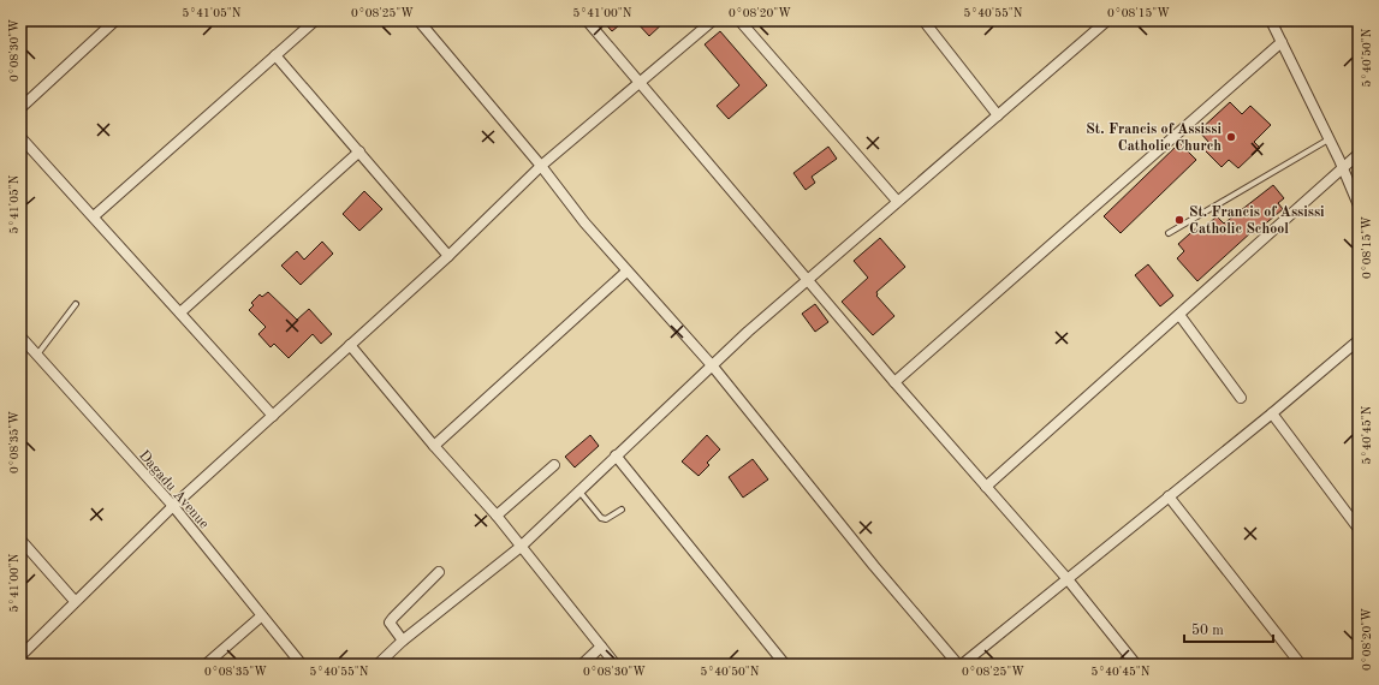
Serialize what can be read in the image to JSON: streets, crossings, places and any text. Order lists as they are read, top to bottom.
{
  "streets": {
    "street": ["Dagadu Avenue"]
  },
  "places": ["St. Francis of Assissi Catholic Church", "St. Francis of Assissi Catholic School"],
  "scale_bar": "50 m",
  "coordinates": [
    "5°41'05\"N",
    "0°08'25\"W",
    "5°41'00\"N",
    "0°08'20\"W",
    "5°40'55\"N",
    "0°08'15\"W",
    "0°08'30\"W",
    "5°40'50\"N",
    "5°40'45\"N",
    "0°08'35\"W"
  ]
}
